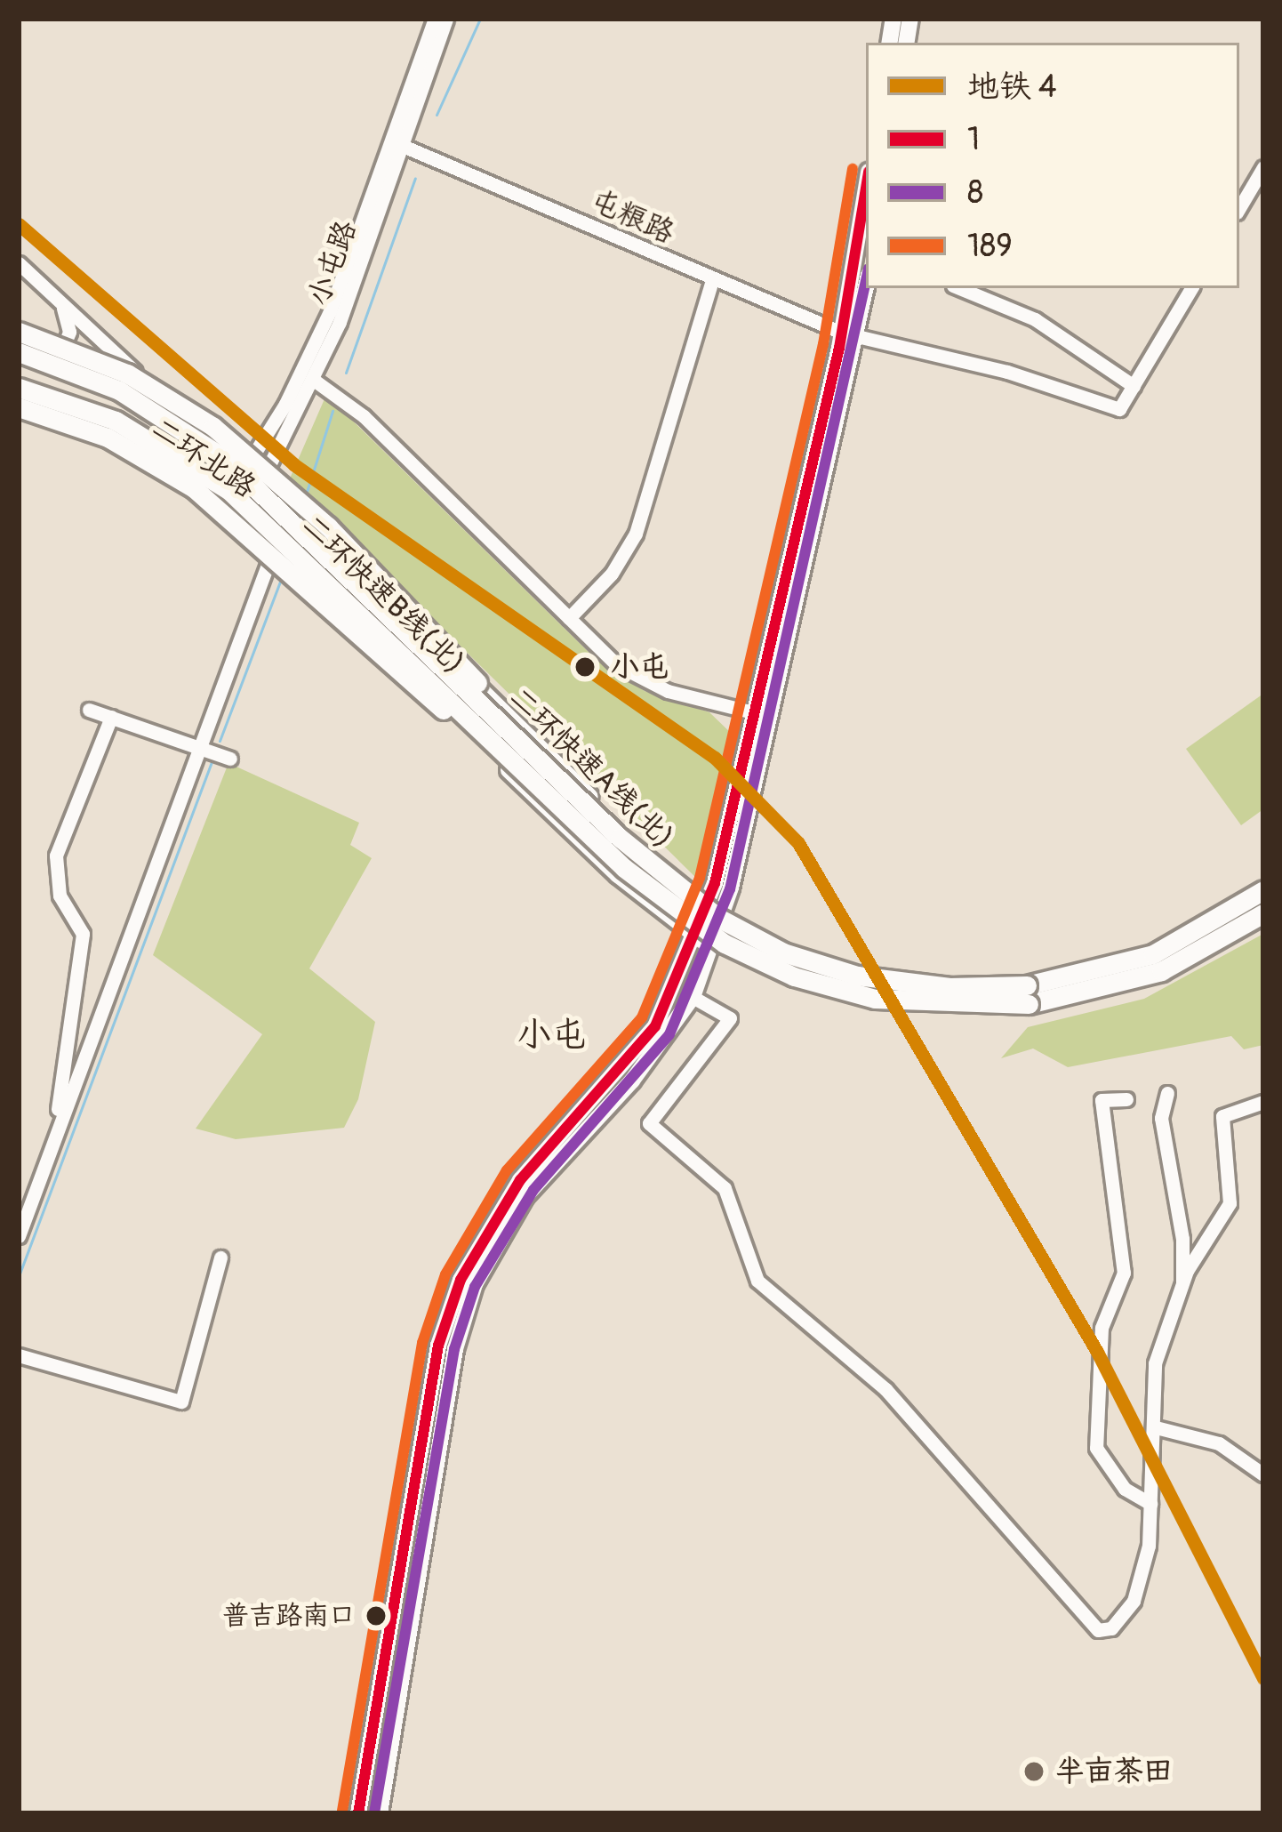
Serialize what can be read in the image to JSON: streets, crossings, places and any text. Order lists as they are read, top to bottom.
{
  "streets": {
    "highway": ["二环快速B线(北)", "二环快速A线(北)"],
    "main road": ["二环北路"],
    "street": ["屯粮路", "小屯路"]
  },
  "crossings": [
    ["屯粮路", "小屯路"],
    ["小屯路", "二环北路"],
    ["二环快速B线(北)", "二环快速A线(北)"]
  ],
  "districts": ["小屯"],
  "places": ["小屯", "普吉路南口", "半亩茶田"],
  "lines": [
    "transit line 189",
    "transit line 1",
    "metro line 4",
    "transit line 8"
  ],
  "legend": [
    "地铁 4",
    "1",
    "8",
    "189"
  ]
}
